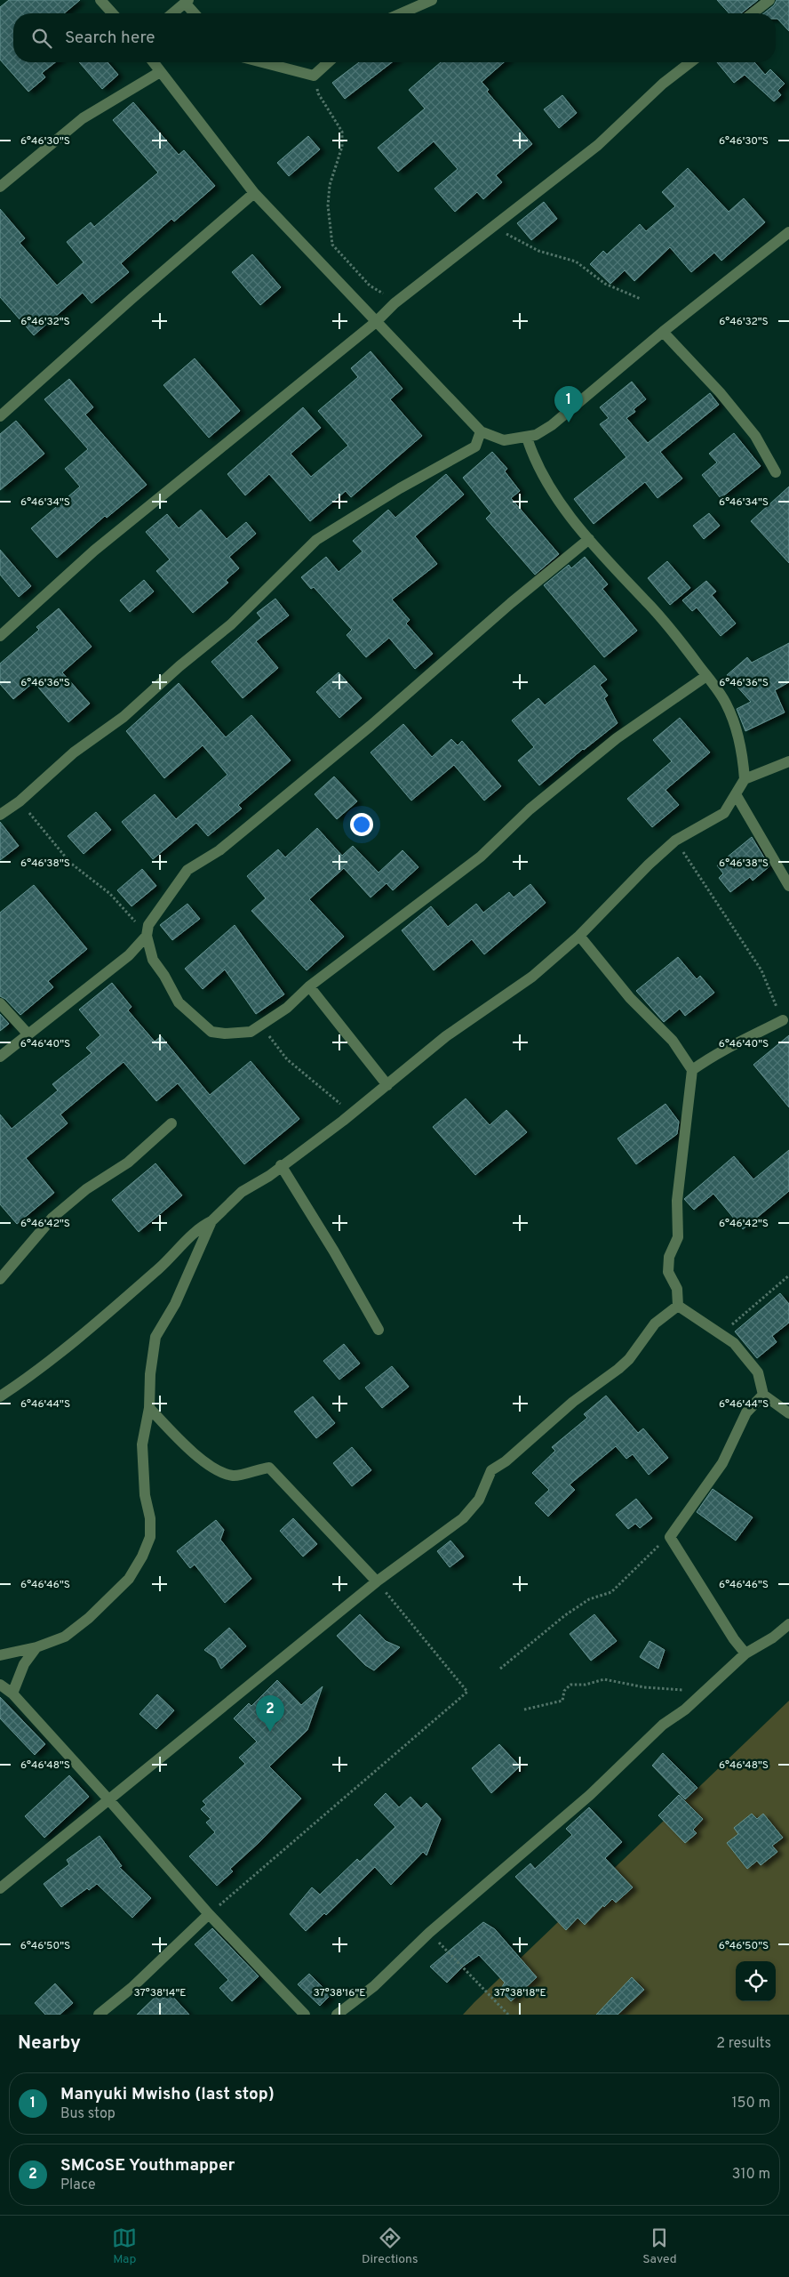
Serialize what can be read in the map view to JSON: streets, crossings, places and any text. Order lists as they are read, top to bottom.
{
  "page": {
    "search": "Search here",
    "pins": ["1", "2"],
    "heading": ["Nearby", "2 results"],
    "list": [
      {
        "mark": "1",
        "name": "Manyuki Mwisho (last stop)",
        "note": "Bus stop",
        "value": "150 m"
      },
      {
        "mark": "2",
        "name": "SMCoSE Youthmapper",
        "note": "Place",
        "value": "310 m"
      }
    ],
    "nav": ["Map", "Directions", "Saved"]
  },
  "coordinates": [
    "6°46'30\"S",
    "6°46'32\"S",
    "6°46'34\"S",
    "6°46'36\"S",
    "6°46'38\"S",
    "6°46'40\"S",
    "6°46'42\"S",
    "6°46'44\"S",
    "6°46'46\"S",
    "6°46'48\"S",
    "6°46'50\"S",
    "37°38'14\"E",
    "37°38'16\"E",
    "37°38'18\"E"
  ]
}
